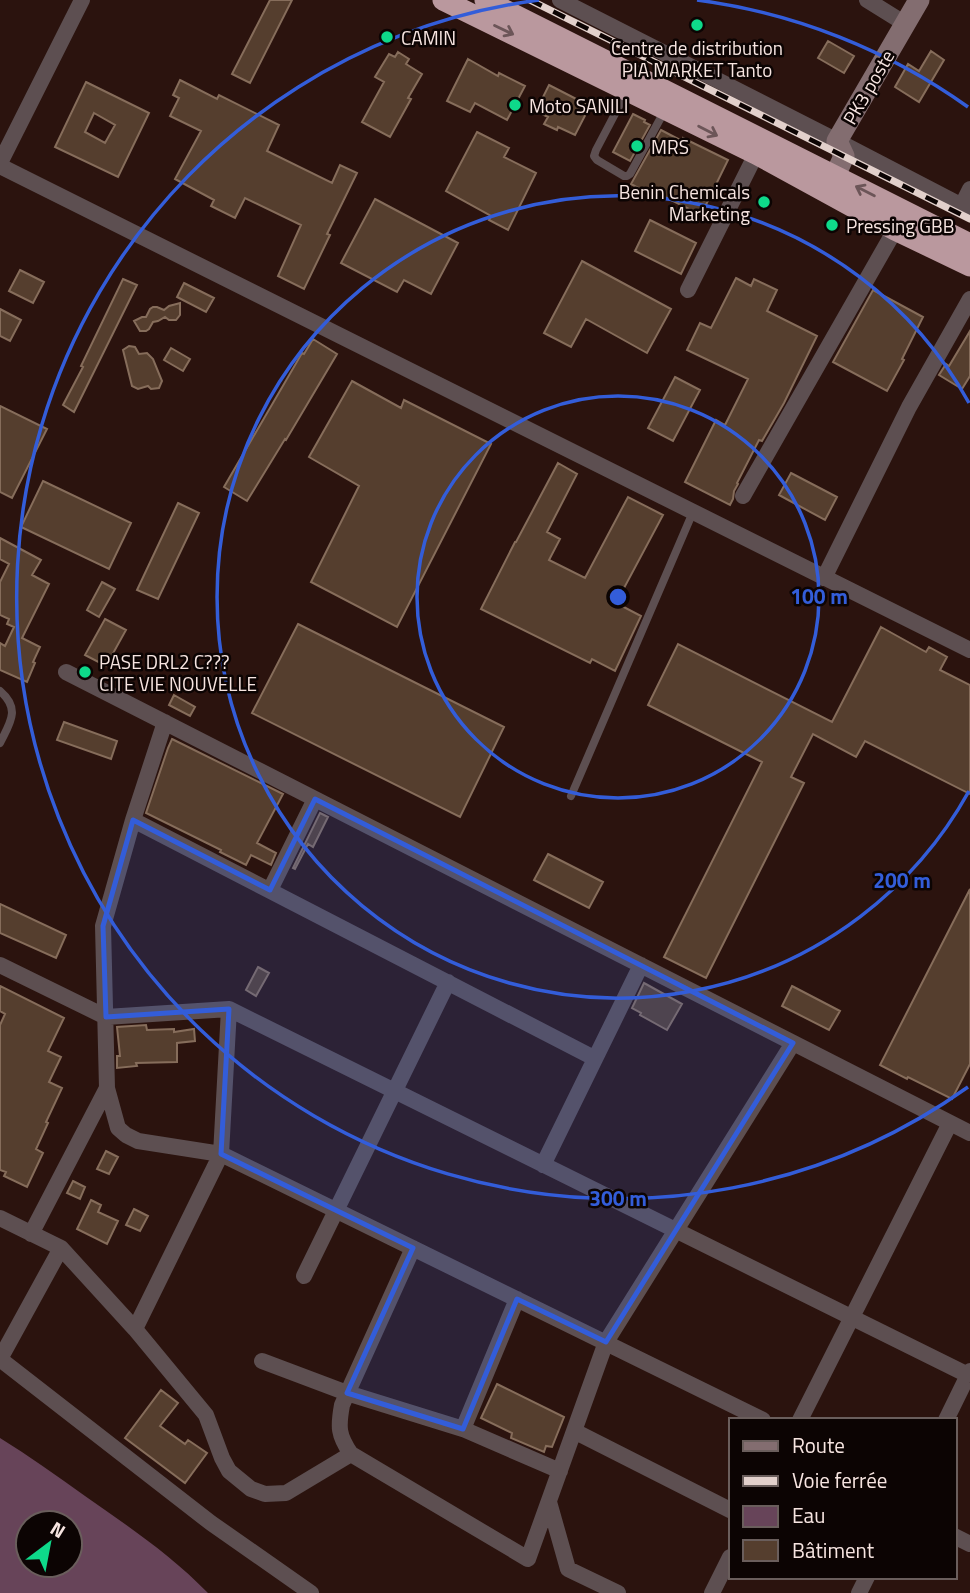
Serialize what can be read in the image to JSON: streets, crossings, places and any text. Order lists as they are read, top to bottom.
{
  "streets": {
    "street": ["PK3 poste"]
  },
  "places": [
    "Centre de distribution PIA MARKET Tanto",
    "CAMIN",
    "Moto SANILI",
    "MRS",
    "Benin Chemicals Marketing",
    "Pressing GBB",
    "PASE DRL2 C??? CITE VIE NOUVELLE"
  ],
  "legend": [
    "Route",
    "Voie ferrée",
    "Eau",
    "Bâtiment"
  ],
  "north": "top right",
  "rings": ["100 m", "200 m", "300 m"]
}
